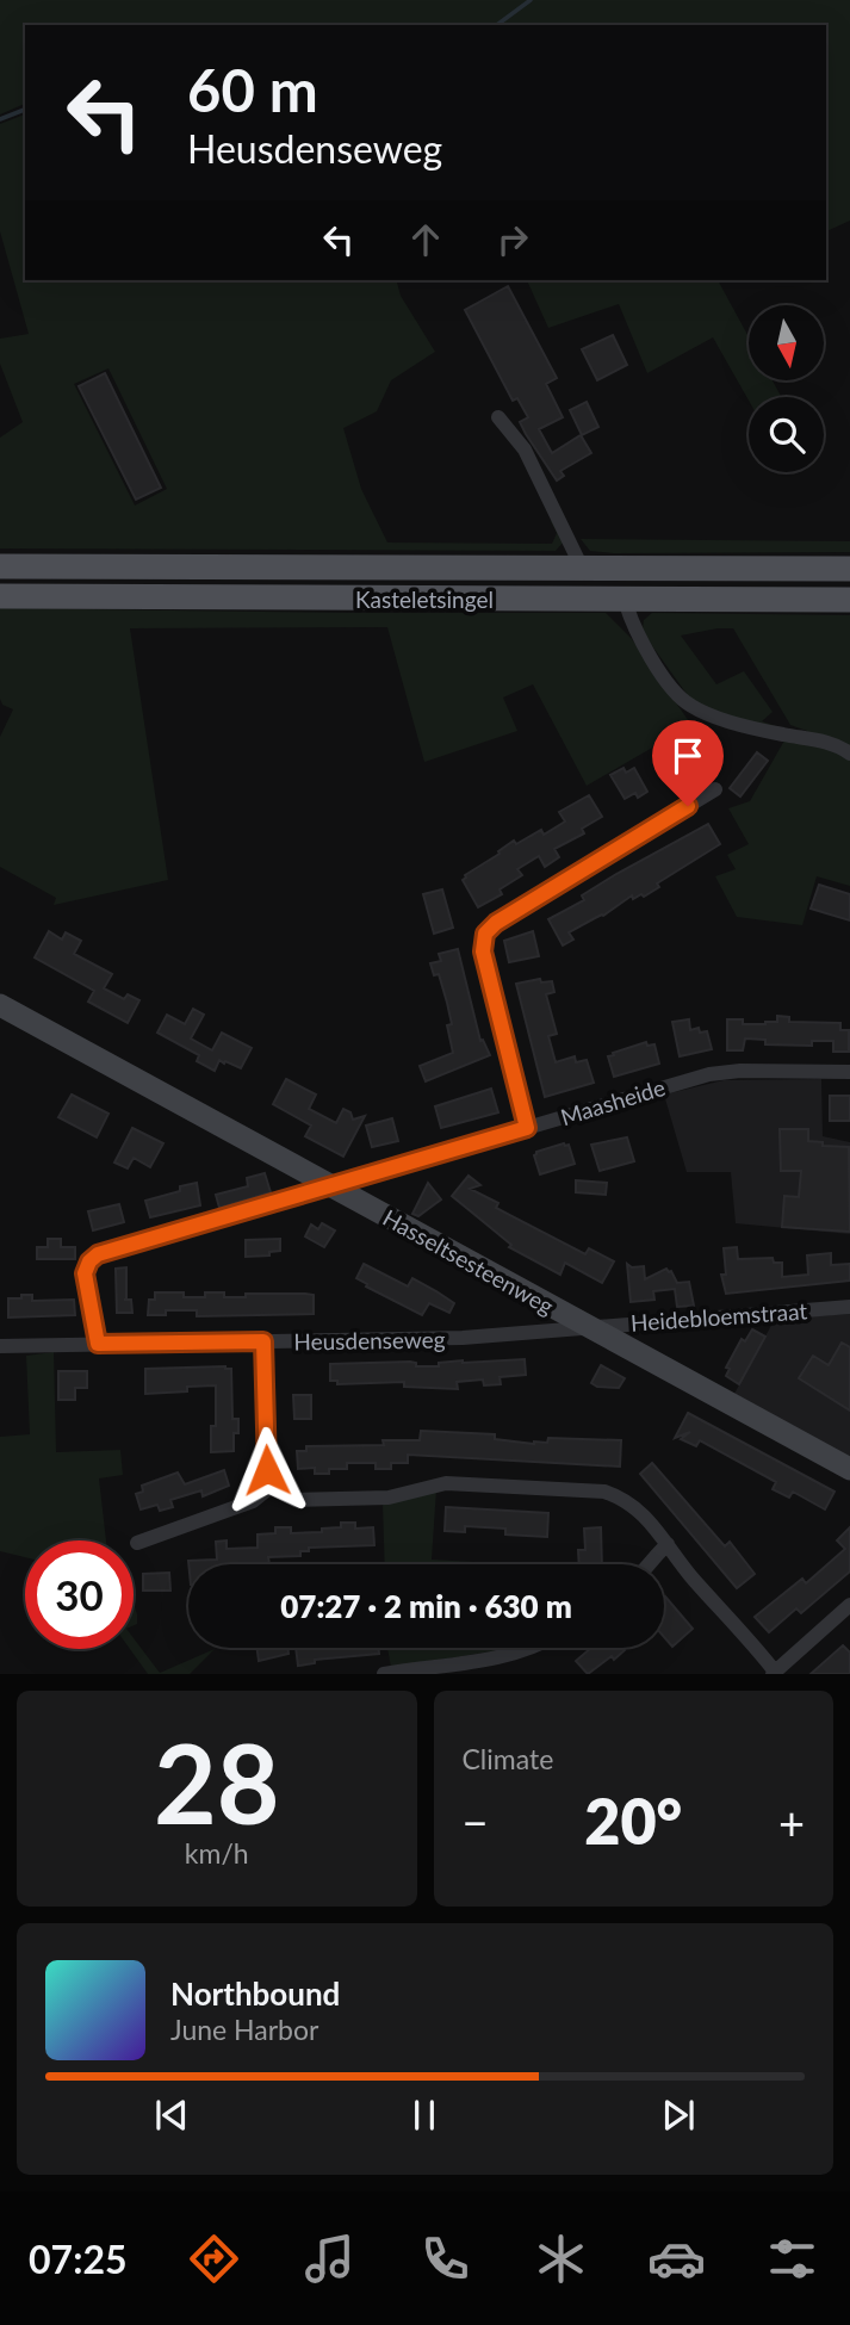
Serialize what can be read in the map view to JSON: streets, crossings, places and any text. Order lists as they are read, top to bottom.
{
  "streets": {
    "main road": ["Kasteletsingel"],
    "street": [
      "Maasheide",
      "Hasseltsesteenweg",
      "Heidebloemstraat",
      "Heusdenseweg"
    ]
  },
  "crossings": [
    ["Maasheide", "Hasseltsesteenweg"],
    ["Maasheide", "Heusdenseweg"],
    ["Hasseltsesteenweg", "Heidebloemstraat"],
    ["Hasseltsesteenweg", "Heusdenseweg"],
    ["Heidebloemstraat", "Heusdenseweg"]
  ],
  "north": "bottom",
  "page": {
    "turn": ["60 m", "Heusdenseweg"],
    "limit": "30",
    "trip": "07:27 · 2 min · 630 m",
    "tile": [
      ["28", "km/h"],
      "Climate"
    ],
    "heat": ["−", "20°", "+"],
    "song": ["Northbound", "June Harbor"],
    "tabs": "07:25"
  }
}
